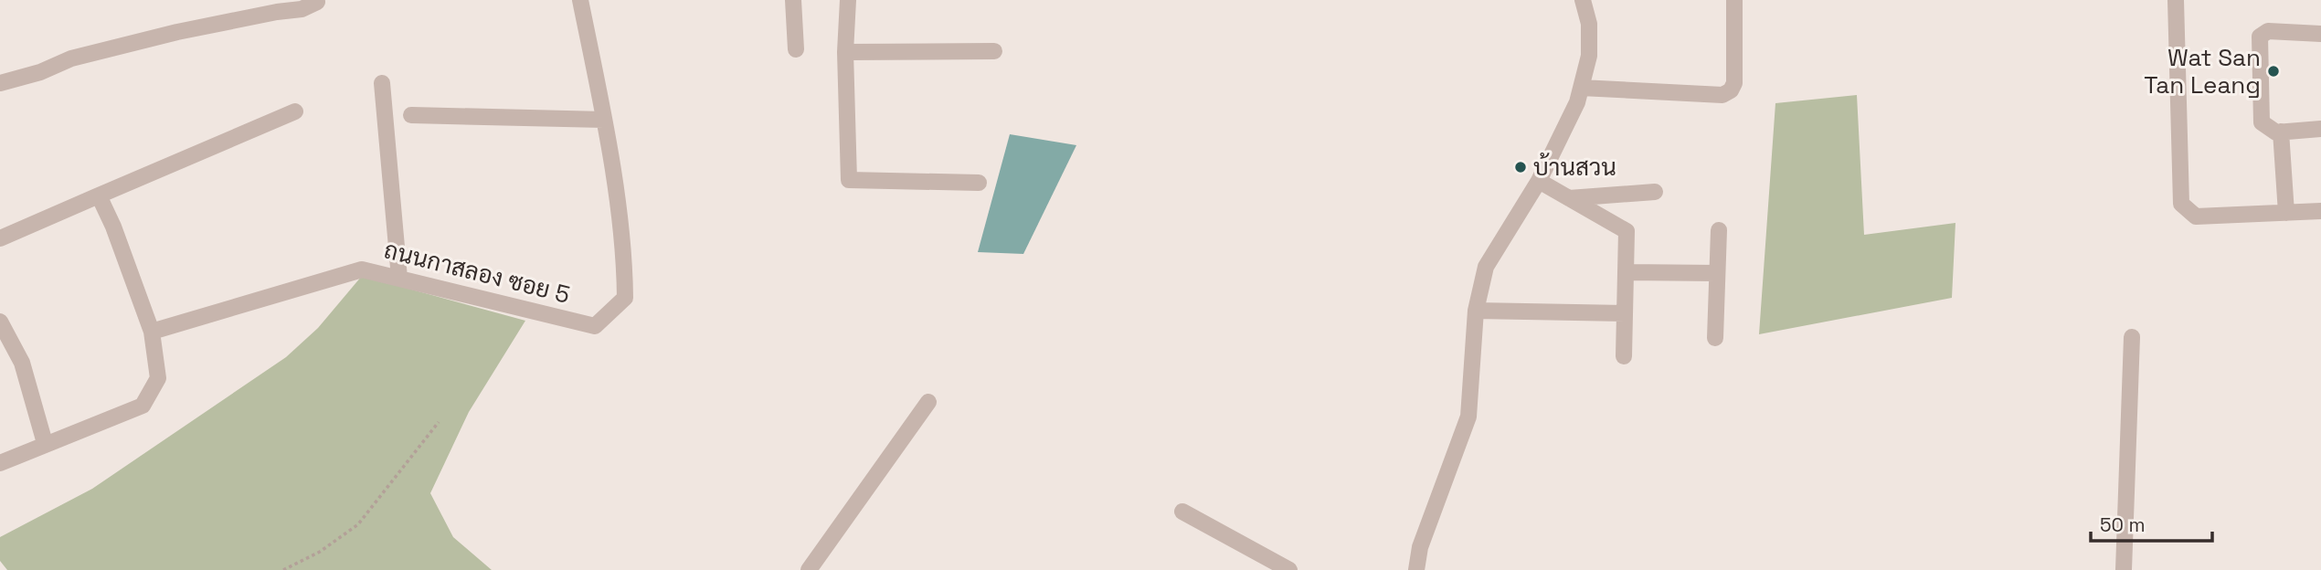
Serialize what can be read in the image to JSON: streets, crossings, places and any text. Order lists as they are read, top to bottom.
{
  "streets": {
    "street": ["ถนนกาสลอง ซอย 5"]
  },
  "places": ["Wat San Tan Leang", "บ้านสวน"],
  "scale_bar": "50 m"
}
